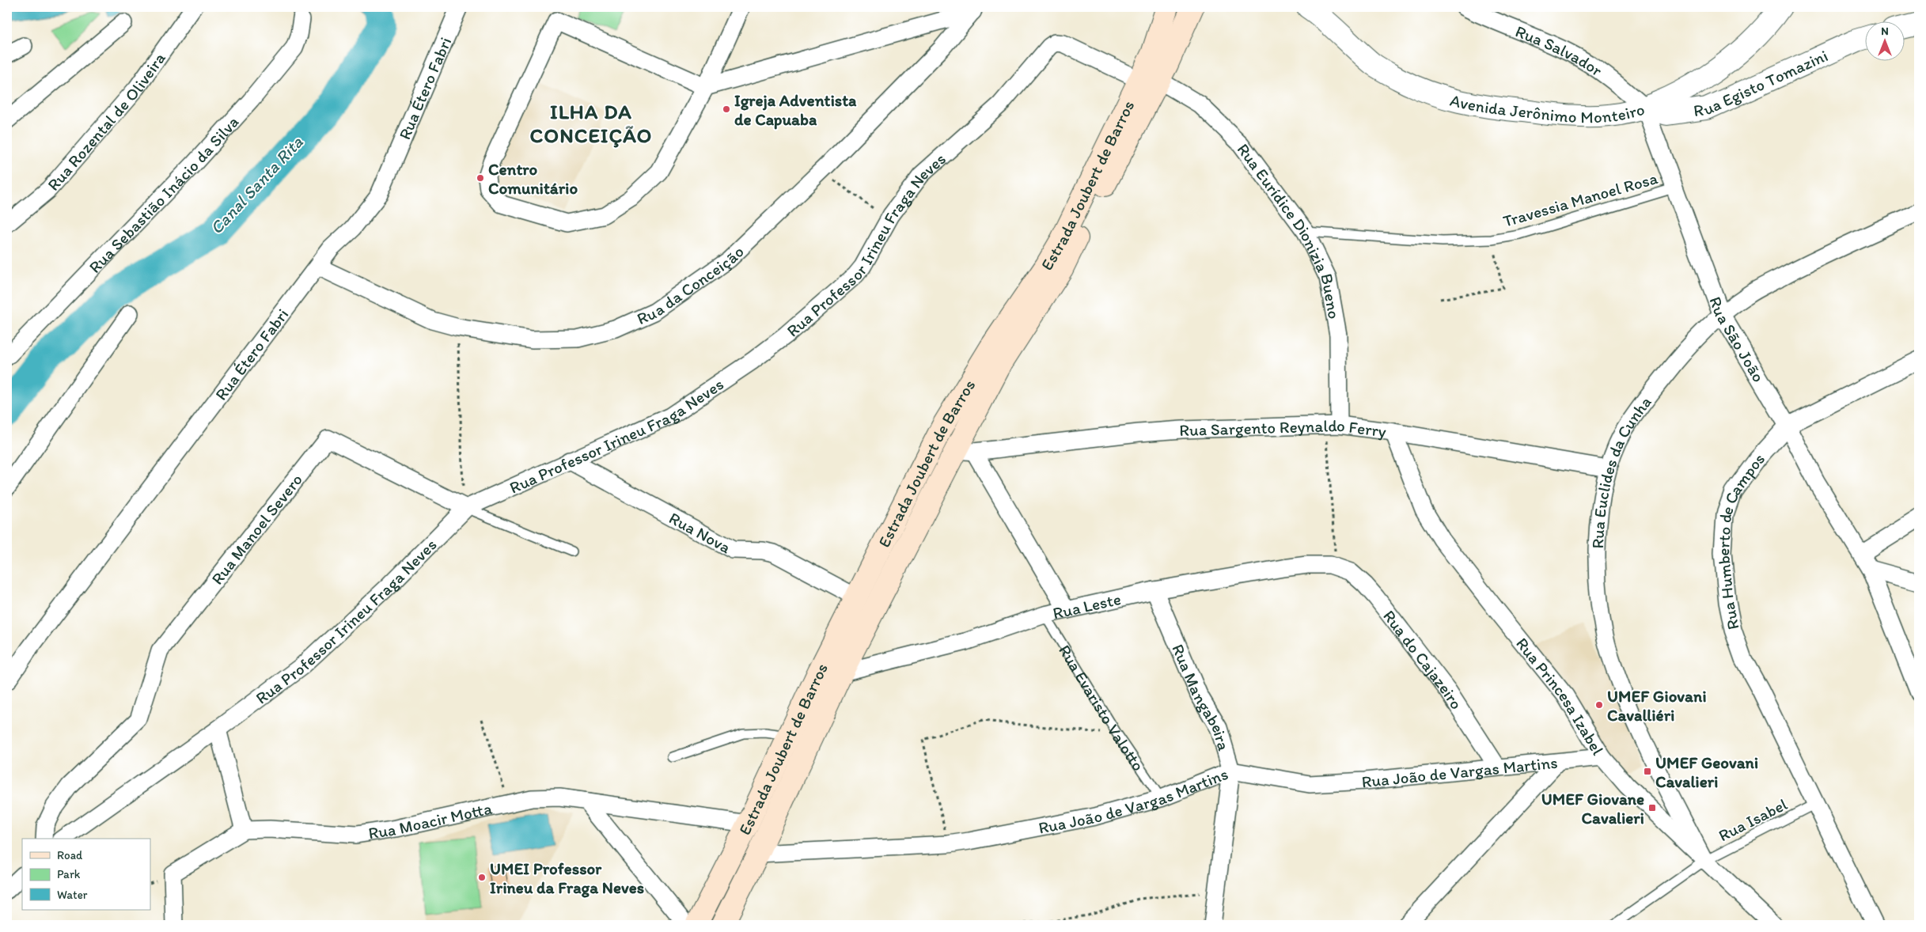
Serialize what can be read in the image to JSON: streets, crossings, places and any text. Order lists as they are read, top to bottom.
{
  "streets": {
    "main road": ["Estrada Joubert de Barros"],
    "street": [
      "Rua Salvador",
      "Rua Egisto Tomazini",
      "Rua Étero Fabri",
      "Avenida Jerônimo Monteiro",
      "Rua Rozental de Oliveira",
      "Rua Sebastião Inácio da Silva",
      "Rua Eurídice Dionizia Bueno",
      "Rua Professor Irineu Fraga Neves",
      "Rua da Conceição",
      "Rua São João",
      "Rua Sargento Reynaldo Ferry",
      "Rua Euclides da Cunha",
      "Rua Manoel Severo",
      "Rua Nova",
      "Rua Humberto de Campos",
      "Rua Leste",
      "Rua do Cajazeiro",
      "Rua Princesa Izabel",
      "Rua Mangabeira",
      "Rua João de Vargas Martins",
      "Rua Moacir Motta"
    ],
    "lane": ["Travessia Manoel Rosa", "Rua Evaristo Valotto", "Rua Isabel"]
  },
  "crossings": [
    ["Rua Salvador", "Rua Egisto Tomazini"],
    ["Rua Salvador", "Avenida Jerônimo Monteiro"],
    ["Rua Salvador", "Rua São João"],
    ["Rua Egisto Tomazini", "Avenida Jerônimo Monteiro"],
    ["Rua Egisto Tomazini", "Rua São João"],
    ["Rua Étero Fabri", "Rua da Conceição"],
    ["Avenida Jerônimo Monteiro", "Rua São João"],
    ["Estrada Joubert de Barros", "Rua Eurídice Dionizia Bueno"],
    ["Estrada Joubert de Barros", "Rua Professor Irineu Fraga Neves"],
    ["Estrada Joubert de Barros", "Rua Sargento Reynaldo Ferry"],
    ["Estrada Joubert de Barros", "Rua Nova"],
    ["Estrada Joubert de Barros", "Rua Leste"],
    ["Estrada Joubert de Barros", "Rua João de Vargas Martins"],
    ["Estrada Joubert de Barros", "Rua Moacir Motta"],
    ["Travessia Manoel Rosa", "Rua Eurídice Dionizia Bueno"],
    ["Travessia Manoel Rosa", "Rua São João"],
    ["Rua Eurídice Dionizia Bueno", "Rua Professor Irineu Fraga Neves"],
    ["Rua Eurídice Dionizia Bueno", "Rua Sargento Reynaldo Ferry"],
    ["Rua Professor Irineu Fraga Neves", "Rua Manoel Severo"],
    ["Rua Professor Irineu Fraga Neves", "Rua Nova"],
    ["Rua São João", "Rua Euclides da Cunha"],
    ["Rua São João", "Rua Humberto de Campos"],
    ["Rua Sargento Reynaldo Ferry", "Rua Euclides da Cunha"],
    ["Rua Sargento Reynaldo Ferry", "Rua Princesa Izabel"],
    ["Rua Euclides da Cunha", "Rua Princesa Izabel"],
    ["Rua Euclides da Cunha", "Rua Isabel"],
    ["Rua Humberto de Campos", "Rua Isabel"],
    ["Rua Leste", "Rua do Cajazeiro"],
    ["Rua Leste", "Rua Mangabeira"],
    ["Rua Leste", "Rua Evaristo Valotto"],
    ["Rua do Cajazeiro", "Rua João de Vargas Martins"],
    ["Rua Princesa Izabel", "Rua João de Vargas Martins"],
    ["Rua Princesa Izabel", "Rua Isabel"],
    ["Rua Mangabeira", "Rua João de Vargas Martins"],
    ["Rua Evaristo Valotto", "Rua João de Vargas Martins"]
  ],
  "districts": ["ILHA DA CONCEIÇÃO"],
  "water": ["Canal Santa Rita"],
  "places": {
    "other": [
      "Igreja Adventista de Capuaba",
      "Centro Comunitário",
      "UMEF Giovani Cavalliéri",
      "UMEI Professor Irineu da Fraga Neves"
    ],
    "transit": ["UMEF Geovani Cavalieri", "UMEF Giovane Cavalieri"]
  },
  "legend": ["Road", "Park", "Water"],
  "north": "top"
}
